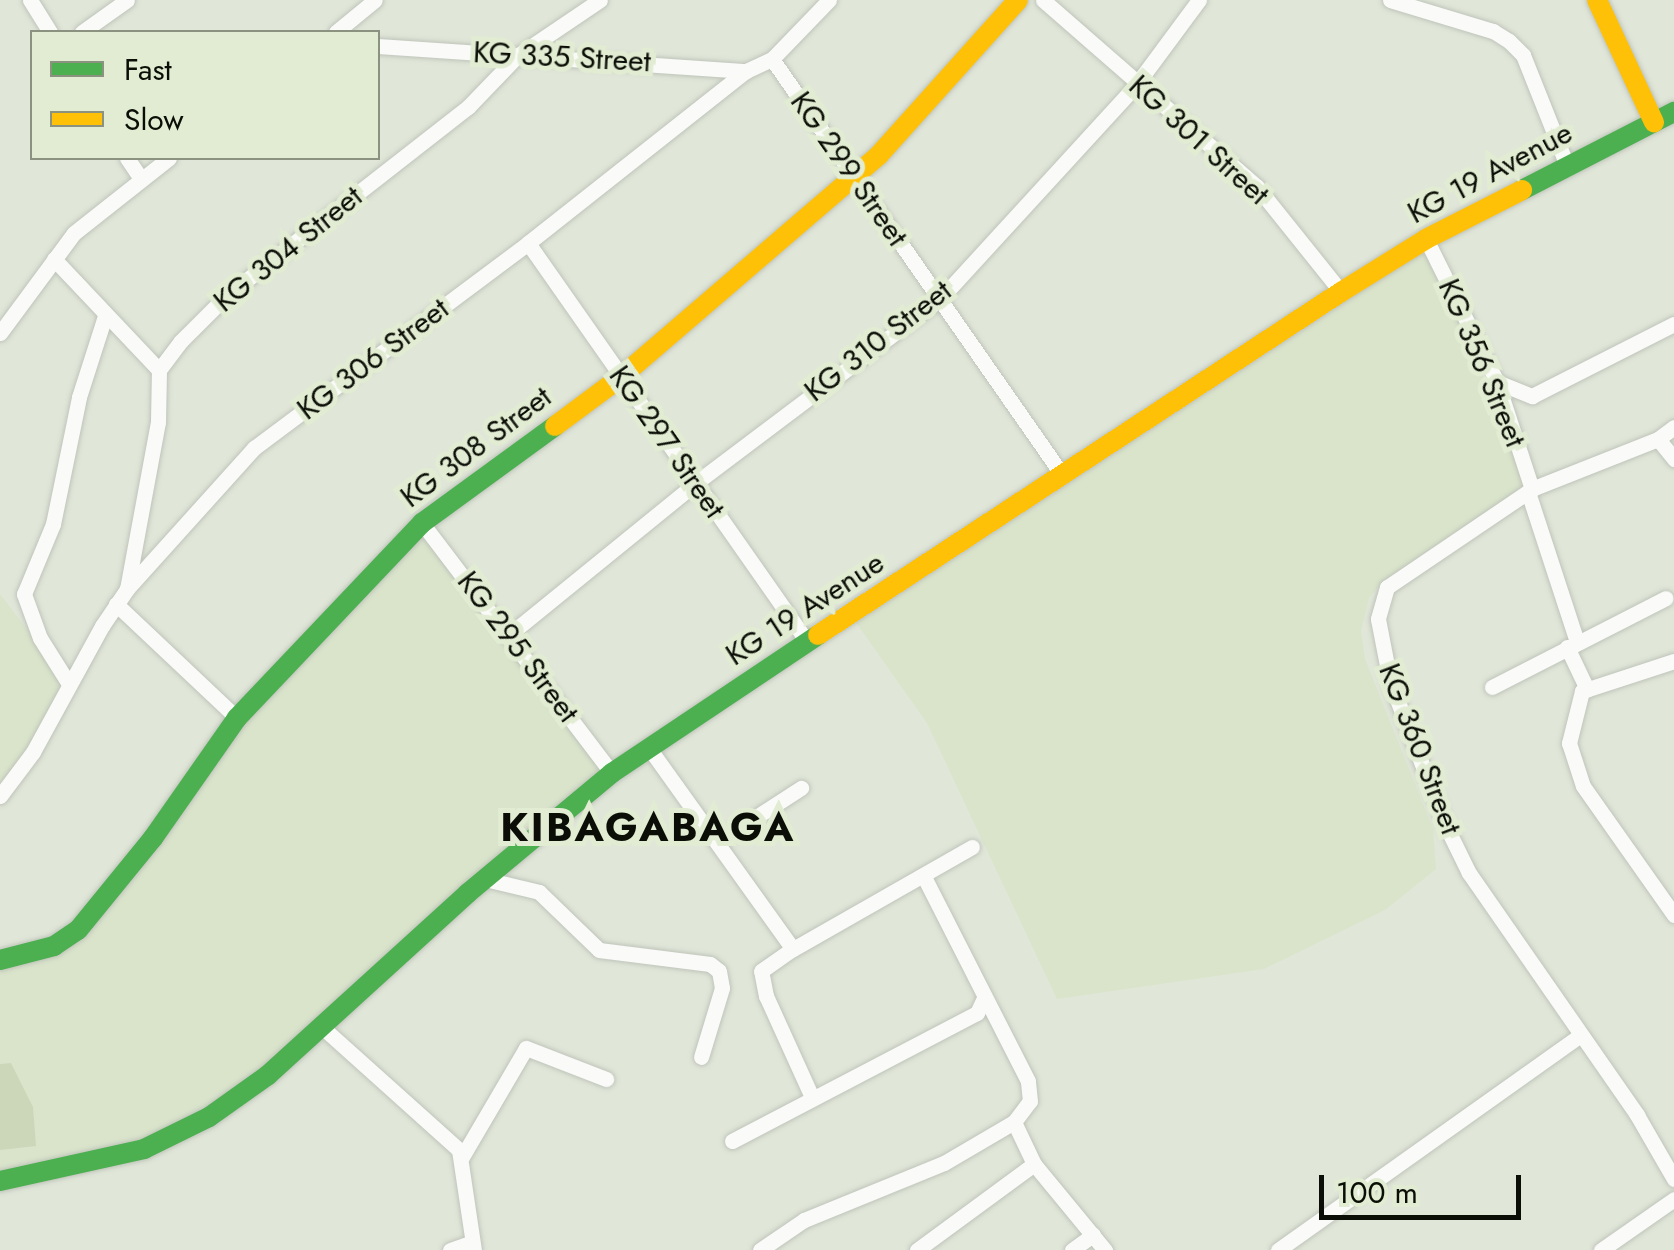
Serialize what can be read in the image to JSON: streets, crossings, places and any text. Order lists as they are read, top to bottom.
{
  "streets": {
    "main road": ["KG 19 Avenue", "KG 308 Street"],
    "street": [
      "KG 335 Street",
      "KG 301 Street",
      "KG 299 Street",
      "KG 304 Street",
      "KG 310 Street",
      "KG 306 Street",
      "KG 356 Street",
      "KG 297 Street",
      "KG 295 Street",
      "KG 360 Street"
    ]
  },
  "crossings": [
    ["KG 335 Street", "KG 304 Street"],
    ["KG 335 Street", "KG 306 Street"],
    ["KG 301 Street", "KG 19 Avenue"],
    ["KG 301 Street", "KG 310 Street"],
    ["KG 299 Street", "KG 19 Avenue"],
    ["KG 299 Street", "KG 310 Street"],
    ["KG 299 Street", "KG 306 Street"],
    ["KG 299 Street", "KG 308 Street"],
    ["KG 19 Avenue", "KG 356 Street"],
    ["KG 19 Avenue", "KG 297 Street"],
    ["KG 19 Avenue", "KG 295 Street"],
    ["KG 310 Street", "KG 297 Street"],
    ["KG 310 Street", "KG 295 Street"],
    ["KG 306 Street", "KG 297 Street"],
    ["KG 356 Street", "KG 360 Street"],
    ["KG 297 Street", "KG 308 Street"],
    ["KG 308 Street", "KG 295 Street"]
  ],
  "districts": ["KIBAGABAGA"],
  "legend": ["Fast", "Slow"],
  "scale_bar": "100 m"
}
